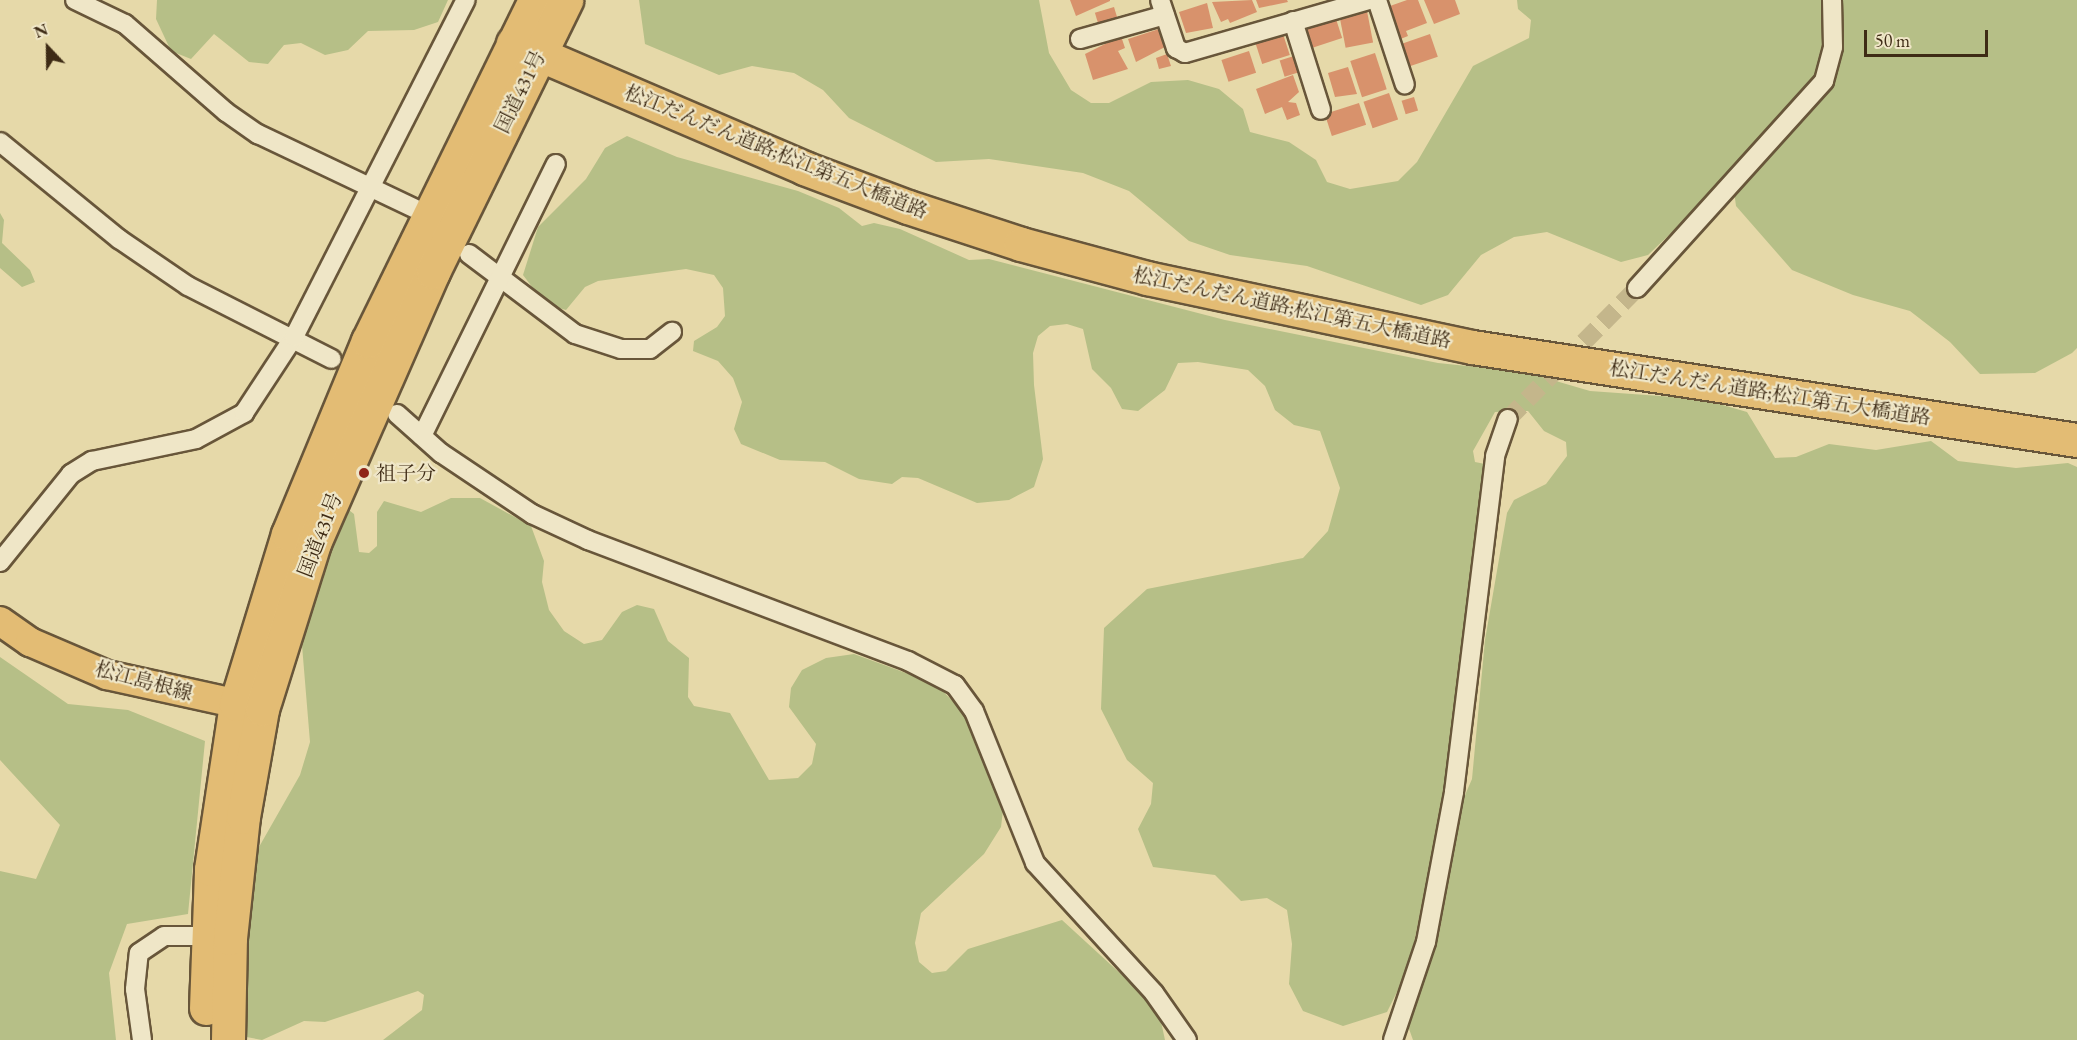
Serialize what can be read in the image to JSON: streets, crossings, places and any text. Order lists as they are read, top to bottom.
{
  "streets": {
    "highway": ["国道431号", "松江だんだん道路;松江第五大橋道路"],
    "main road": ["松江島根線"]
  },
  "crossings": [
    ["国道431号", "松江だんだん道路;松江第五大橋道路"],
    ["国道431号", "松江島根線"]
  ],
  "places": ["祖子分"],
  "scale_bar": "50 m",
  "north": "top"
}
